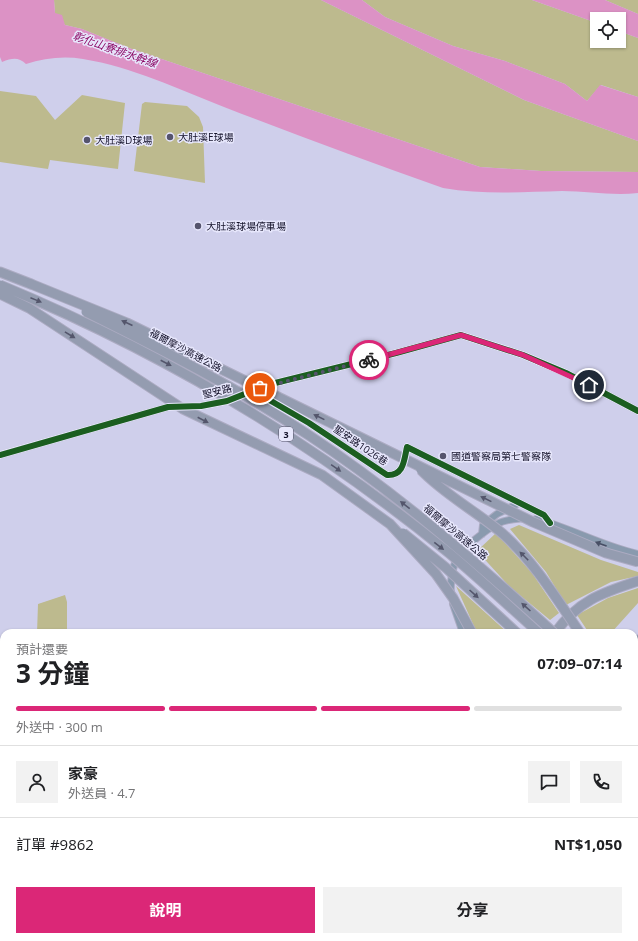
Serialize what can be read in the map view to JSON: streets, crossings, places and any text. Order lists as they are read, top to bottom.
{
  "streets": {
    "highway": ["福爾摩沙高速公路", "3"],
    "street": ["聖安路", "聖安路1026巷"]
  },
  "crossings": [
    ["聖安路", "聖安路1026巷"]
  ],
  "water": ["彰化山寮排水幹線"],
  "places": [
    "大肚溪E球場",
    "大肚溪D球場",
    "大肚溪球場停車場",
    "國道警察局第七警察隊"
  ],
  "page": {
    "heading": ["3 分鐘", "預計還要", "07:09–07:14"],
    "panel": [
      "家豪",
      "外送員 · 4.7",
      "訂單 #9862",
      "NT$1,050"
    ],
    "bar": "外送中 · 300 m",
    "buttons": ["說明", "分享"]
  }
}
